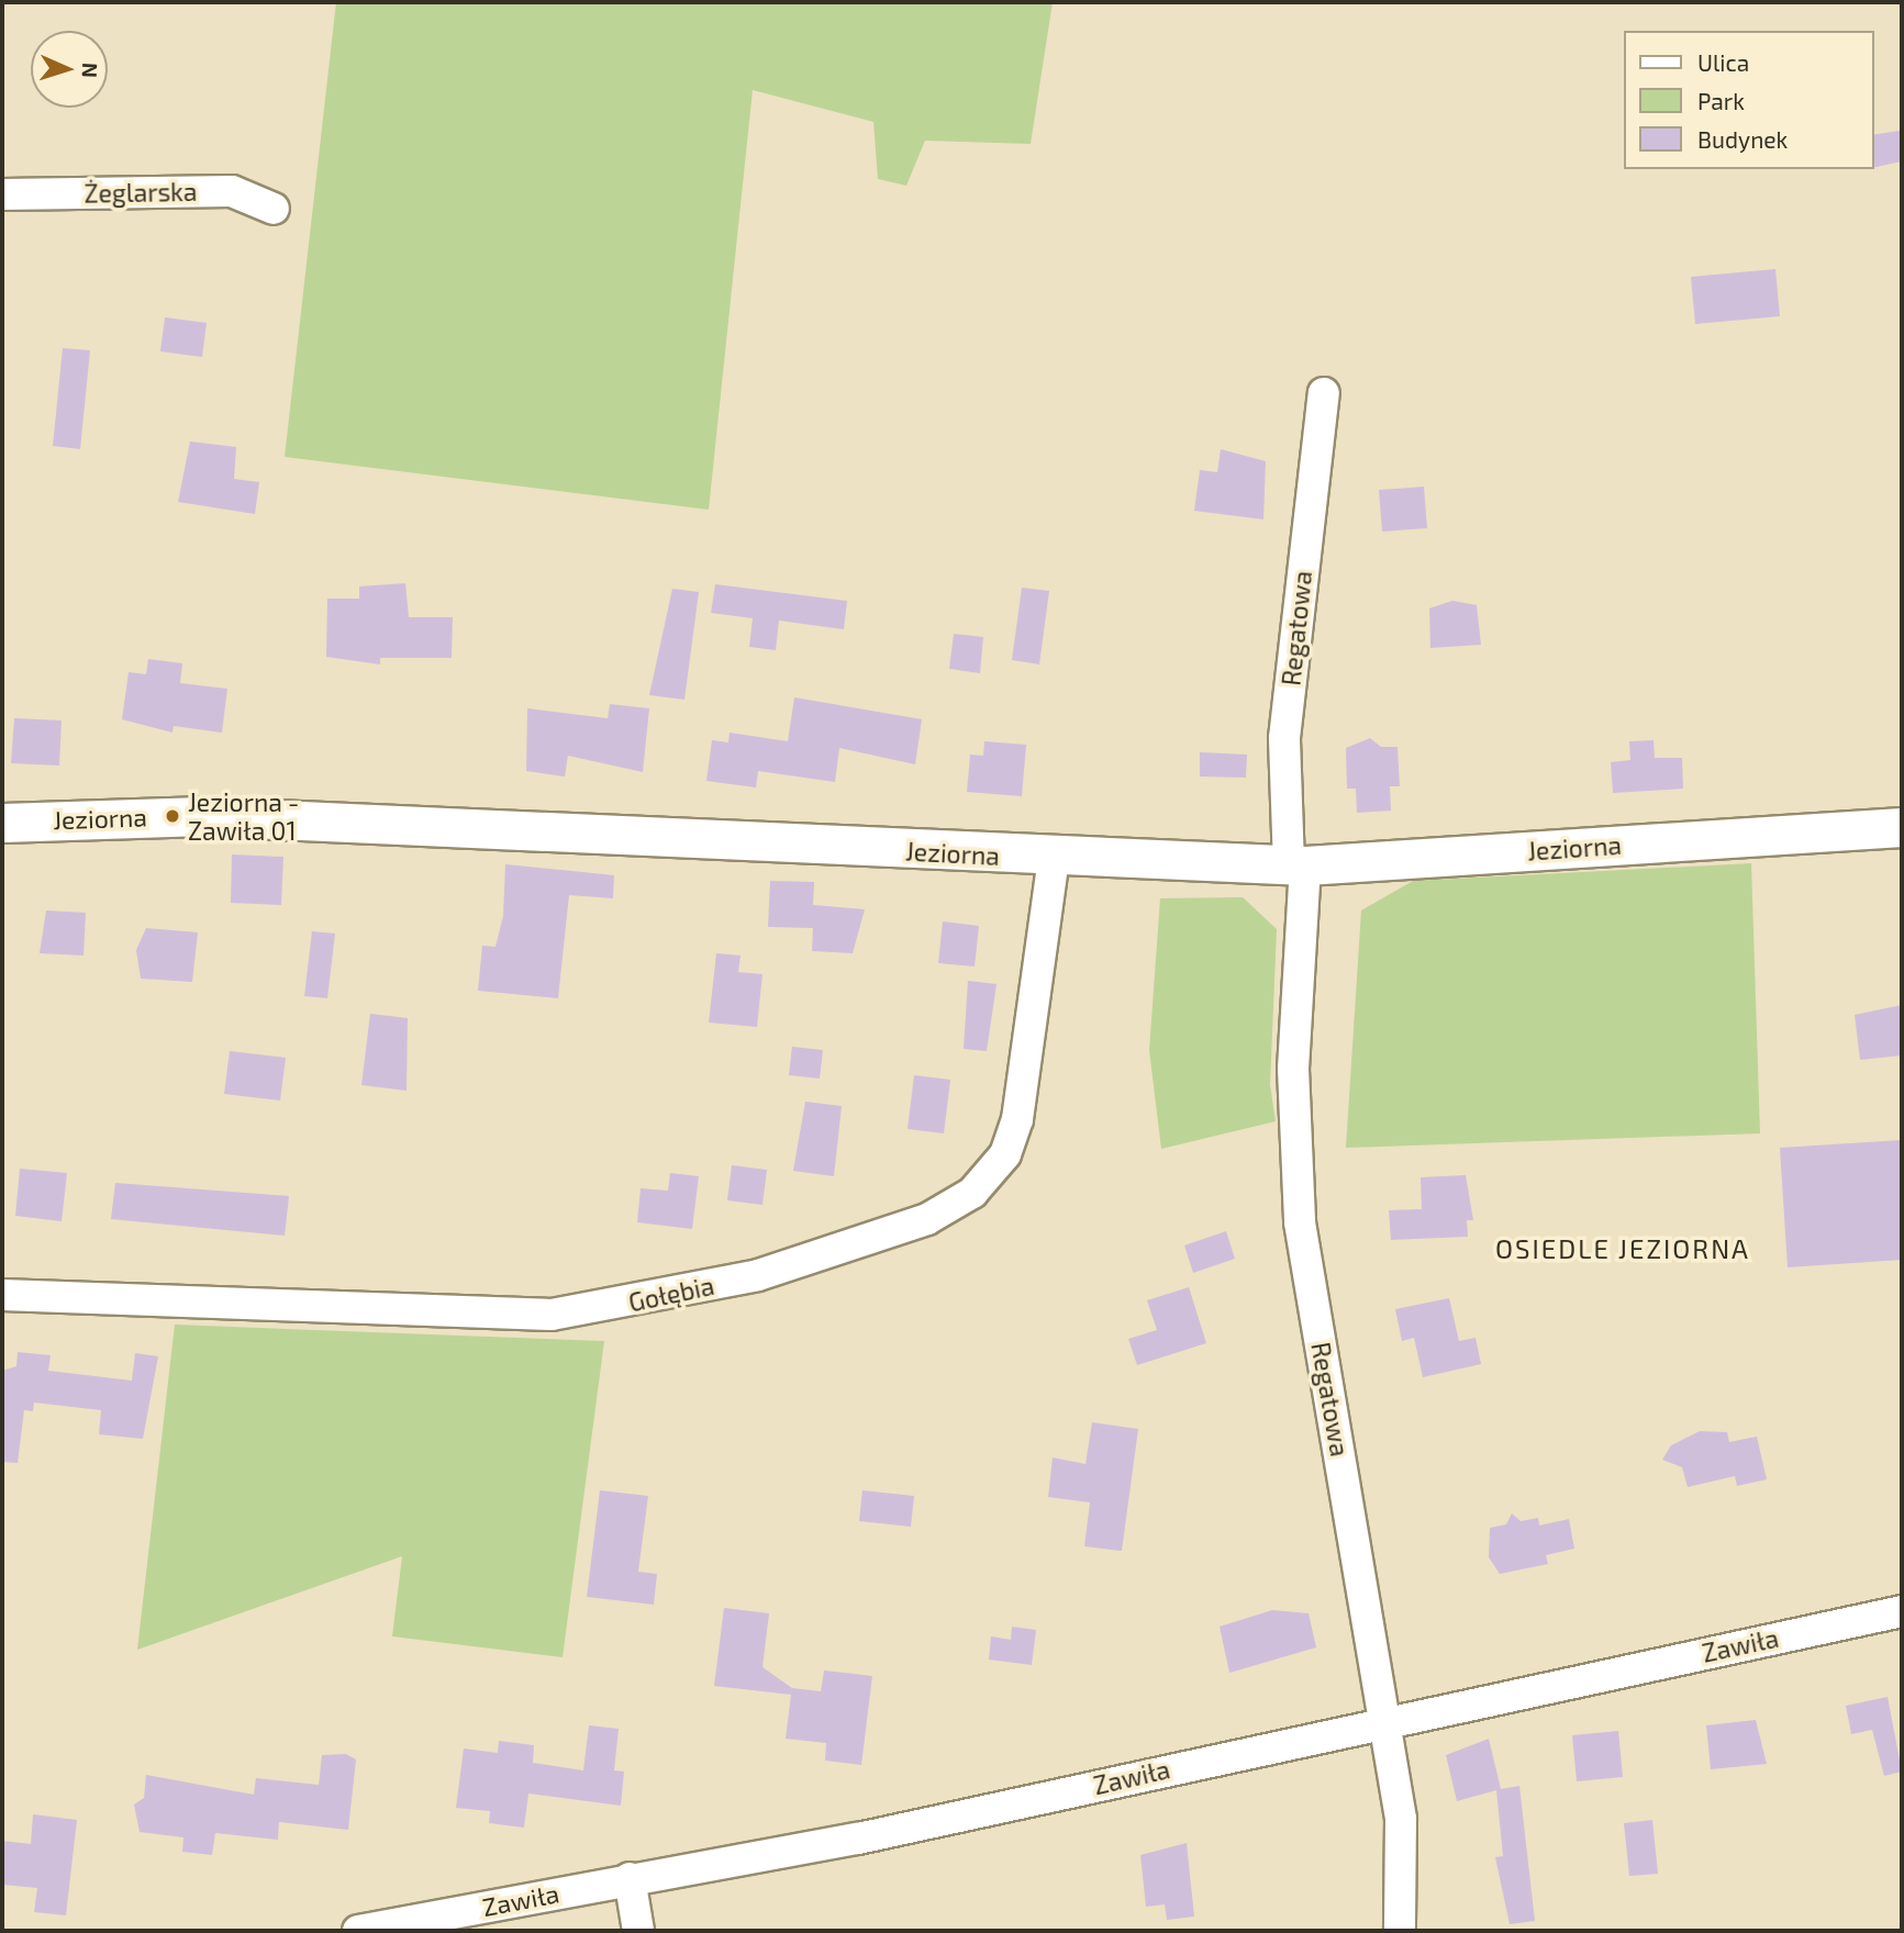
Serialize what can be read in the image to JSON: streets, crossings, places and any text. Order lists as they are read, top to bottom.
{
  "streets": {
    "street": [
      "Żeglarska",
      "Regatowa",
      "Jeziorna",
      "Gołębia",
      "Zawiła"
    ]
  },
  "crossings": [
    ["Regatowa", "Jeziorna"],
    ["Regatowa", "Zawiła"],
    ["Jeziorna", "Gołębia"]
  ],
  "districts": ["OSIEDLE JEZIORNA"],
  "places": ["Jeziorna - Zawiła 01"],
  "legend": ["Ulica", "Park", "Budynek"],
  "north": "right"
}
